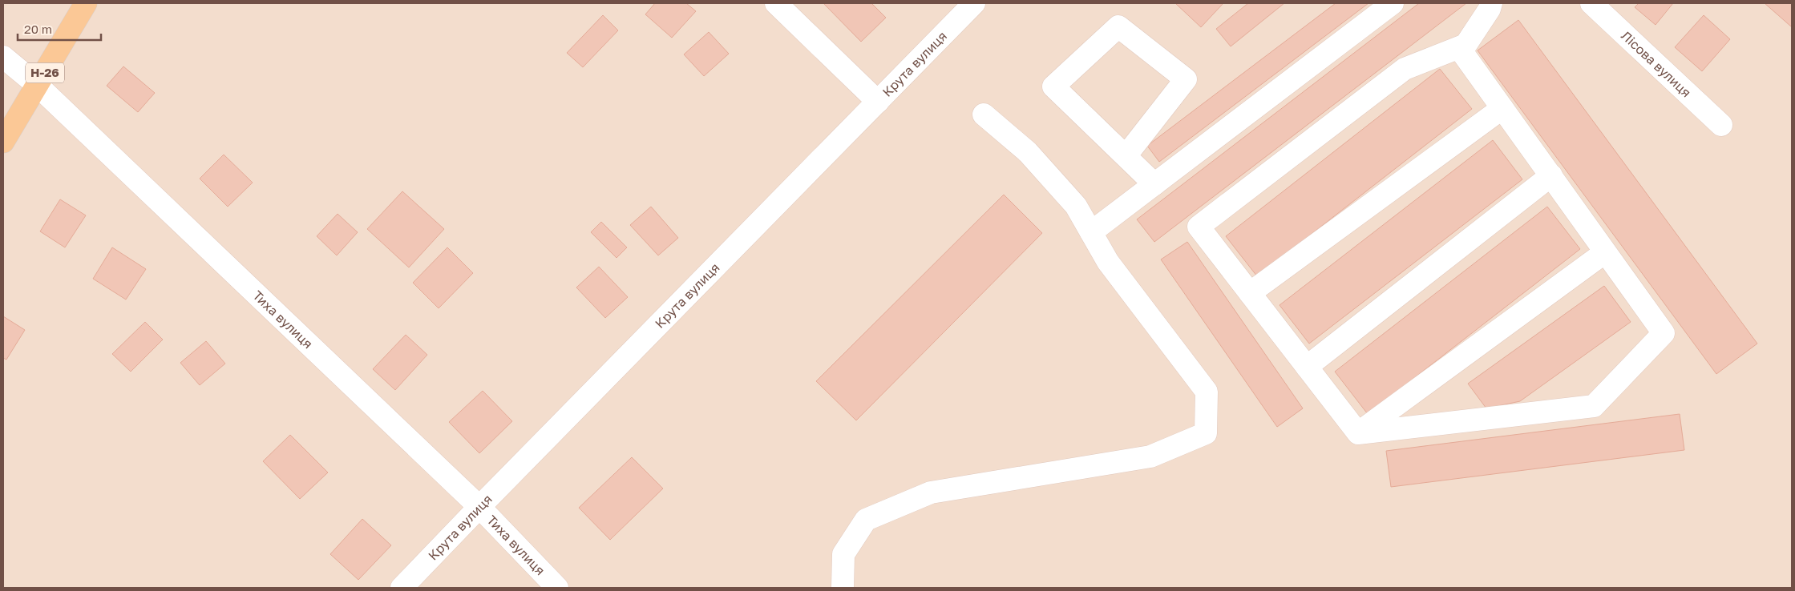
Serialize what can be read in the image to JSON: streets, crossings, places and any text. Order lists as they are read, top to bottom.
{
  "streets": {
    "main road": ["Н-26"],
    "street": ["Крута вулиця", "Лісова вулиця", "Тиха вулиця"]
  },
  "crossings": [
    ["Крута вулиця", "Тиха вулиця"],
    ["Н-26", "Тиха вулиця"]
  ],
  "scale_bar": "20 m"
}
